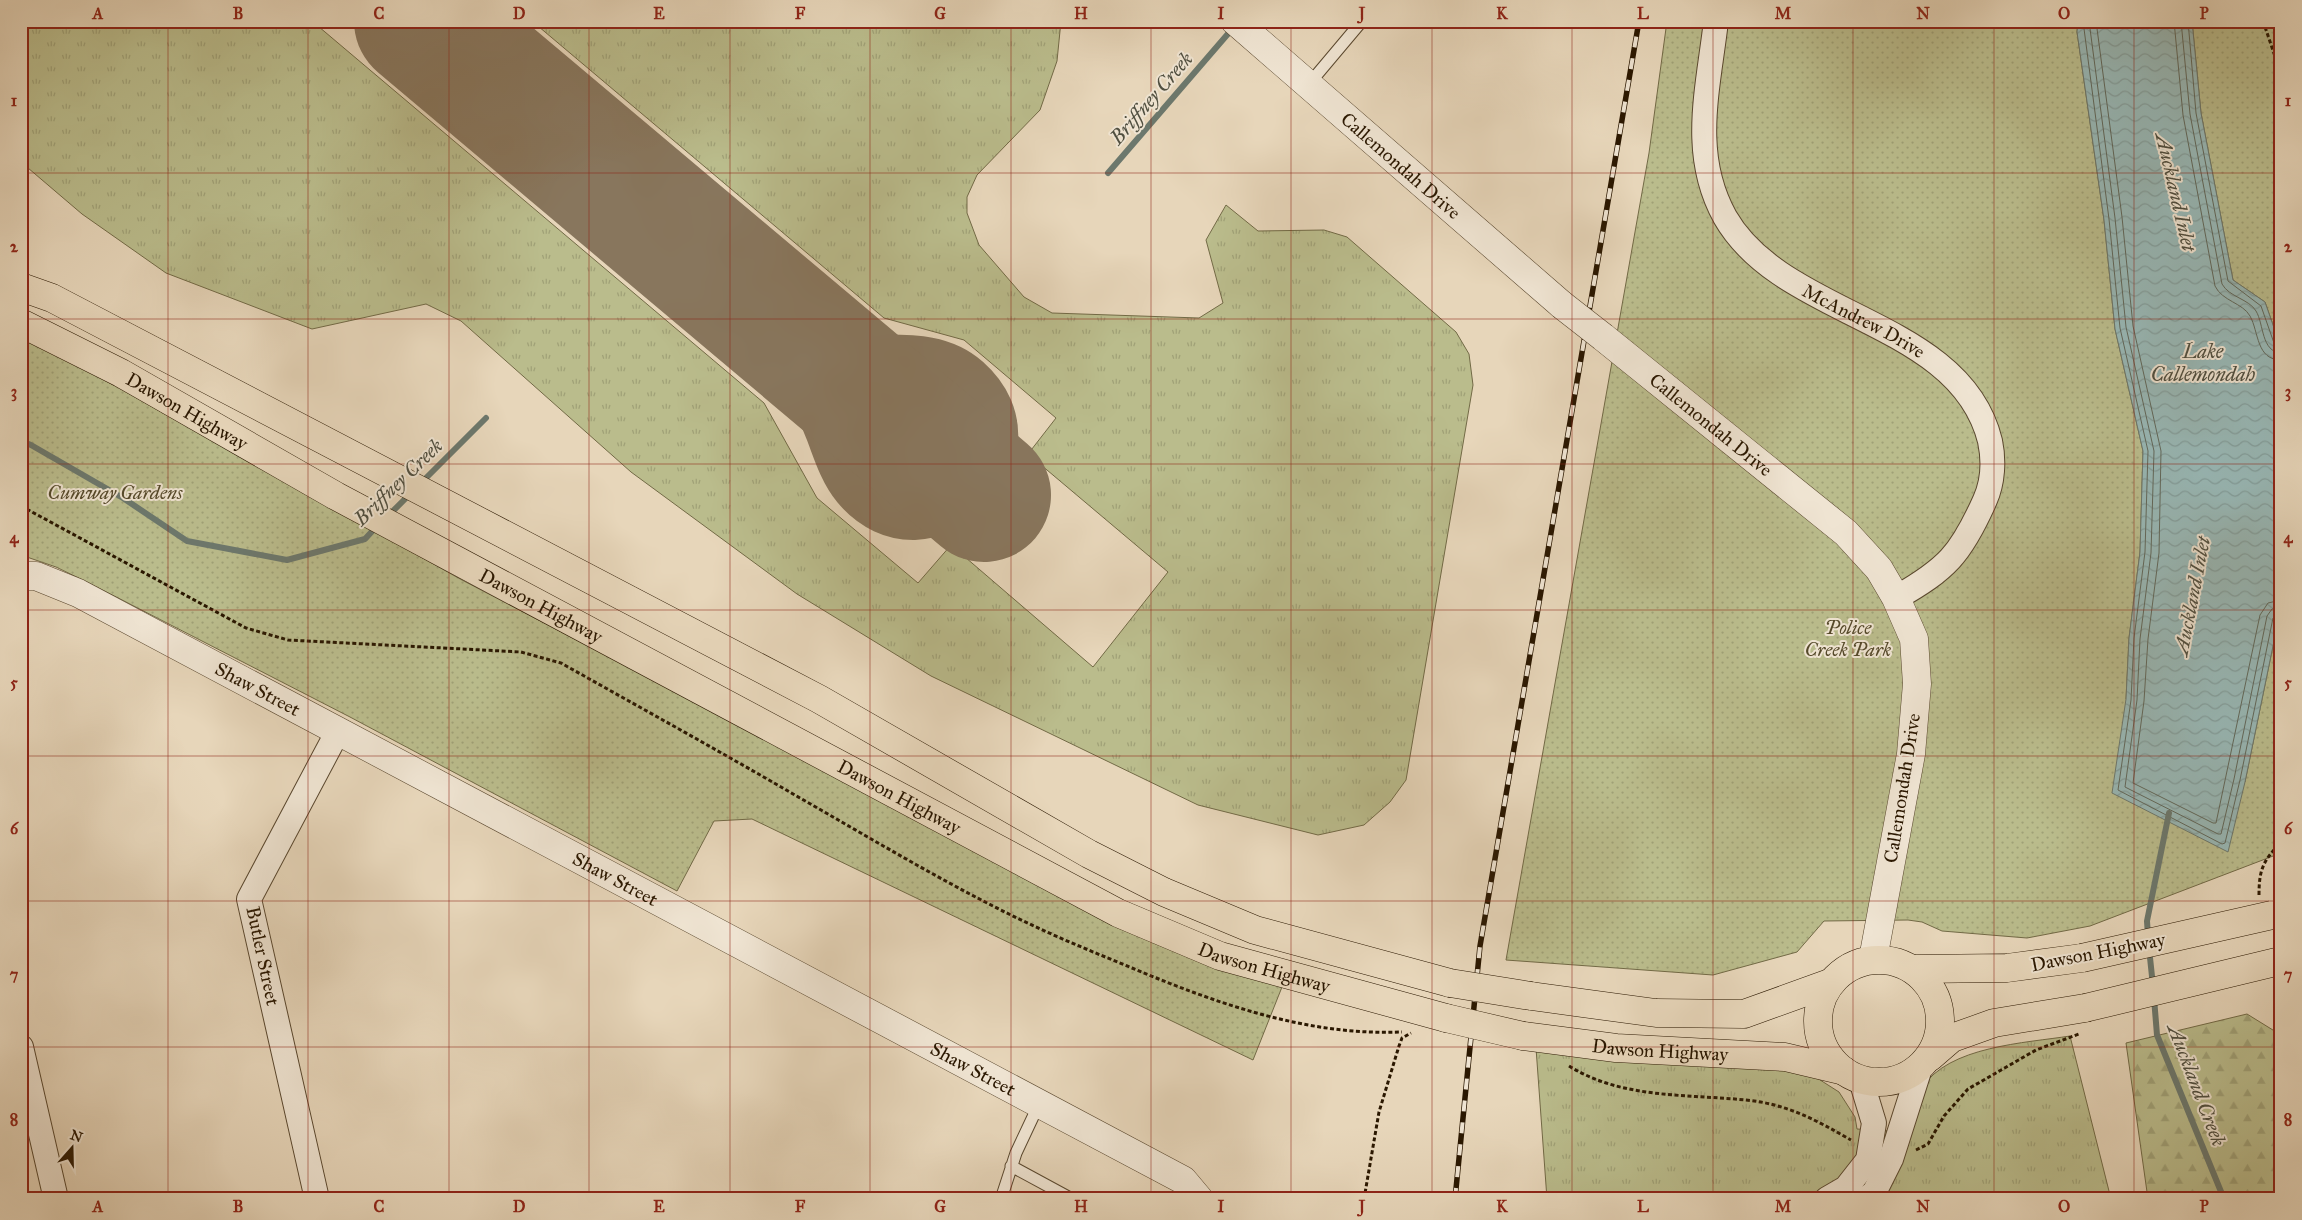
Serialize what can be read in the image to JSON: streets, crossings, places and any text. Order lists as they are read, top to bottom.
{
  "streets": {
    "highway": ["Dawson Highway"],
    "street": [
      "Callemondah Drive",
      "McAndrew Drive",
      "Shaw Street",
      "Butler Street"
    ]
  },
  "crossings": [
    ["Callemondah Drive", "McAndrew Drive"],
    ["Callemondah Drive", "Dawson Highway"],
    ["Shaw Street", "Butler Street"]
  ],
  "water": [
    "Briffney Creek",
    "Auckland Inlet",
    "Lake Callemondah",
    "Auckland Creek"
  ],
  "parks": ["Cumway Gardens", "Police Creek Park"],
  "north": "top",
  "grid": {
    "columns": [
      "A",
      "B",
      "C",
      "D",
      "E",
      "F",
      "G",
      "H",
      "I",
      "J",
      "K",
      "L",
      "M",
      "N",
      "O",
      "P"
    ],
    "rows": [
      "1",
      "2",
      "3",
      "4",
      "5",
      "6",
      "7",
      "8"
    ]
  }
}
